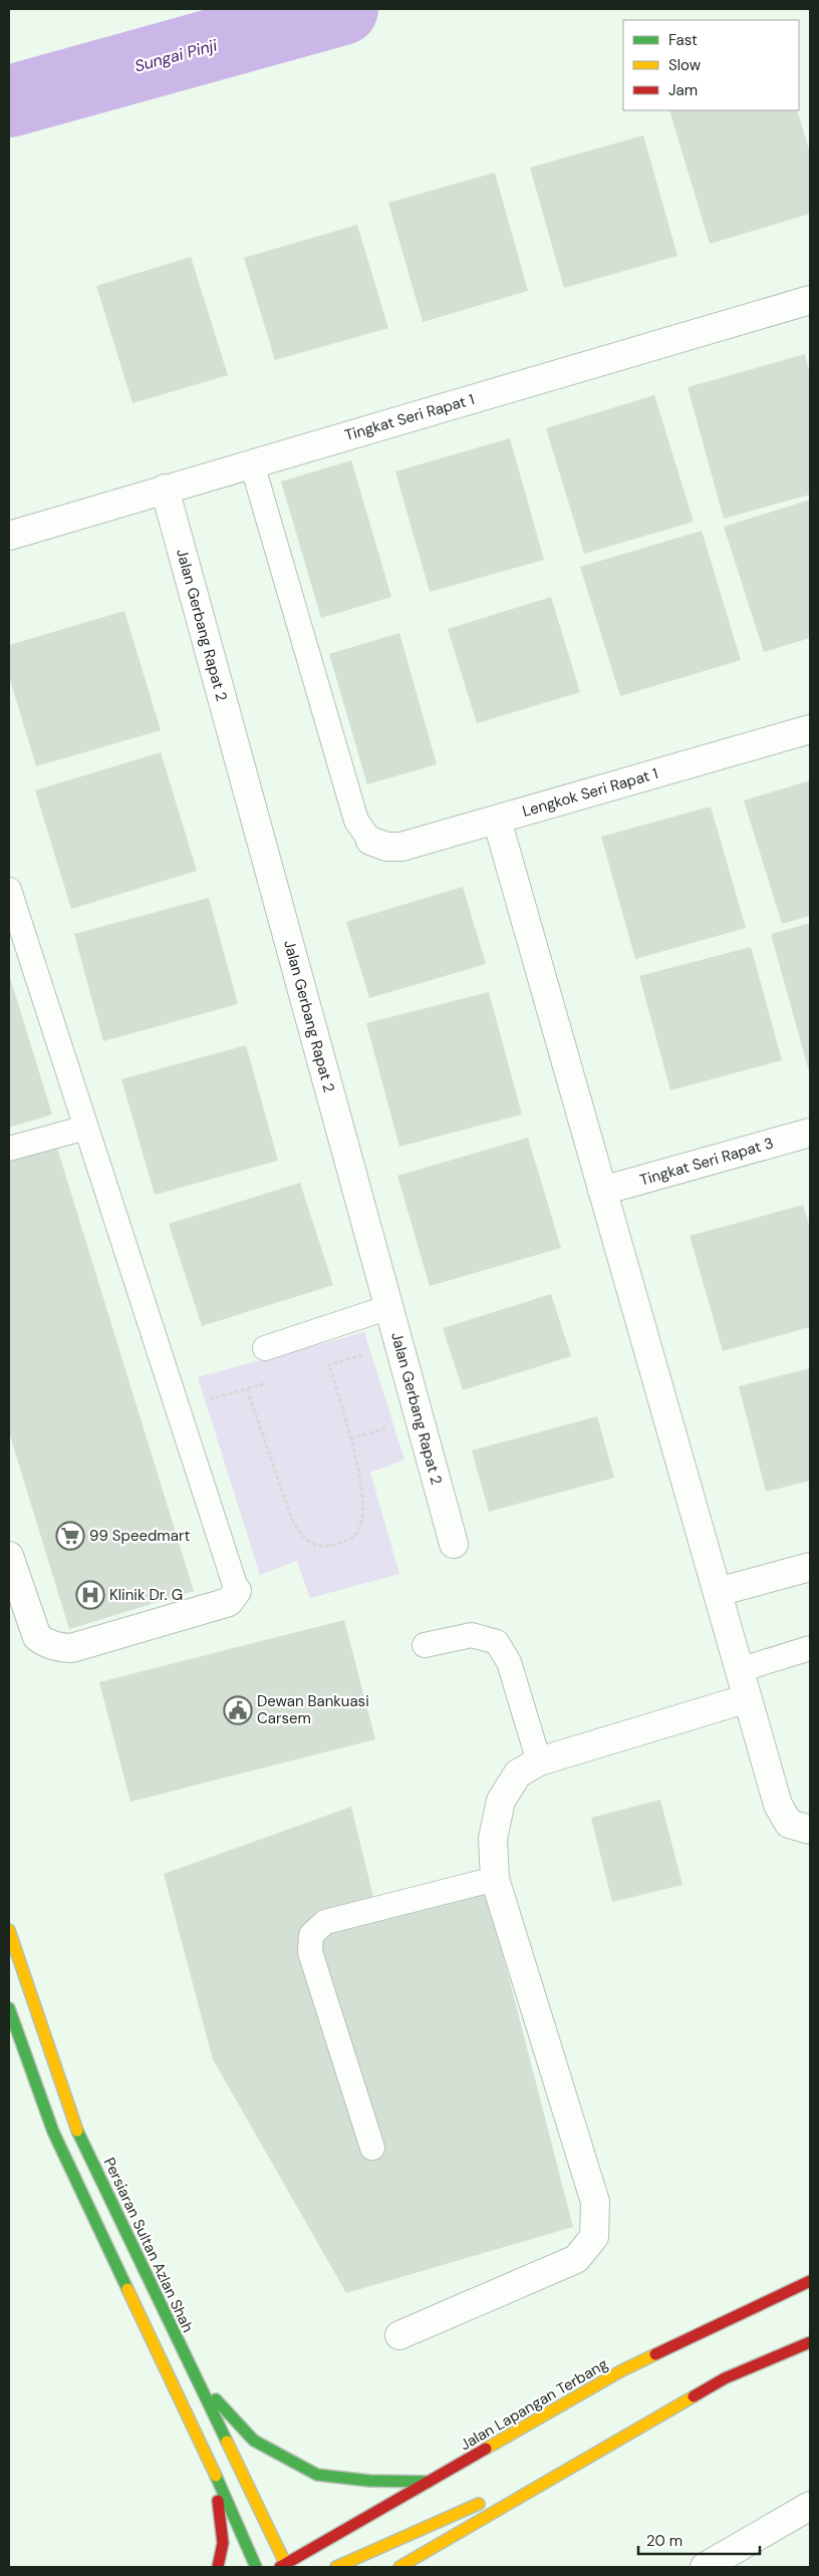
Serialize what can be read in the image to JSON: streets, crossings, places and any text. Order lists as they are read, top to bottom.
{
  "streets": {
    "street": [
      "Tingkat Seri Rapat 1",
      "Jalan Gerbang Rapat 2",
      "Lengkok Seri Rapat 1",
      "Tingkat Seri Rapat 3",
      "Persiaran Sultan Azlan Shah",
      "Jalan Lapangan Terbang"
    ]
  },
  "crossings": [
    ["Tingkat Seri Rapat 1", "Jalan Gerbang Rapat 2"],
    ["Persiaran Sultan Azlan Shah", "Jalan Lapangan Terbang"]
  ],
  "water": ["Sungai Pinji"],
  "places": {
    "supermarket": ["99 Speedmart"],
    "hospital": ["Klinik Dr. G"],
    "public building": ["Dewan Bankuasi Carsem"]
  },
  "legend": ["Fast", "Slow", "Jam"],
  "scale_bar": "20 m"
}
